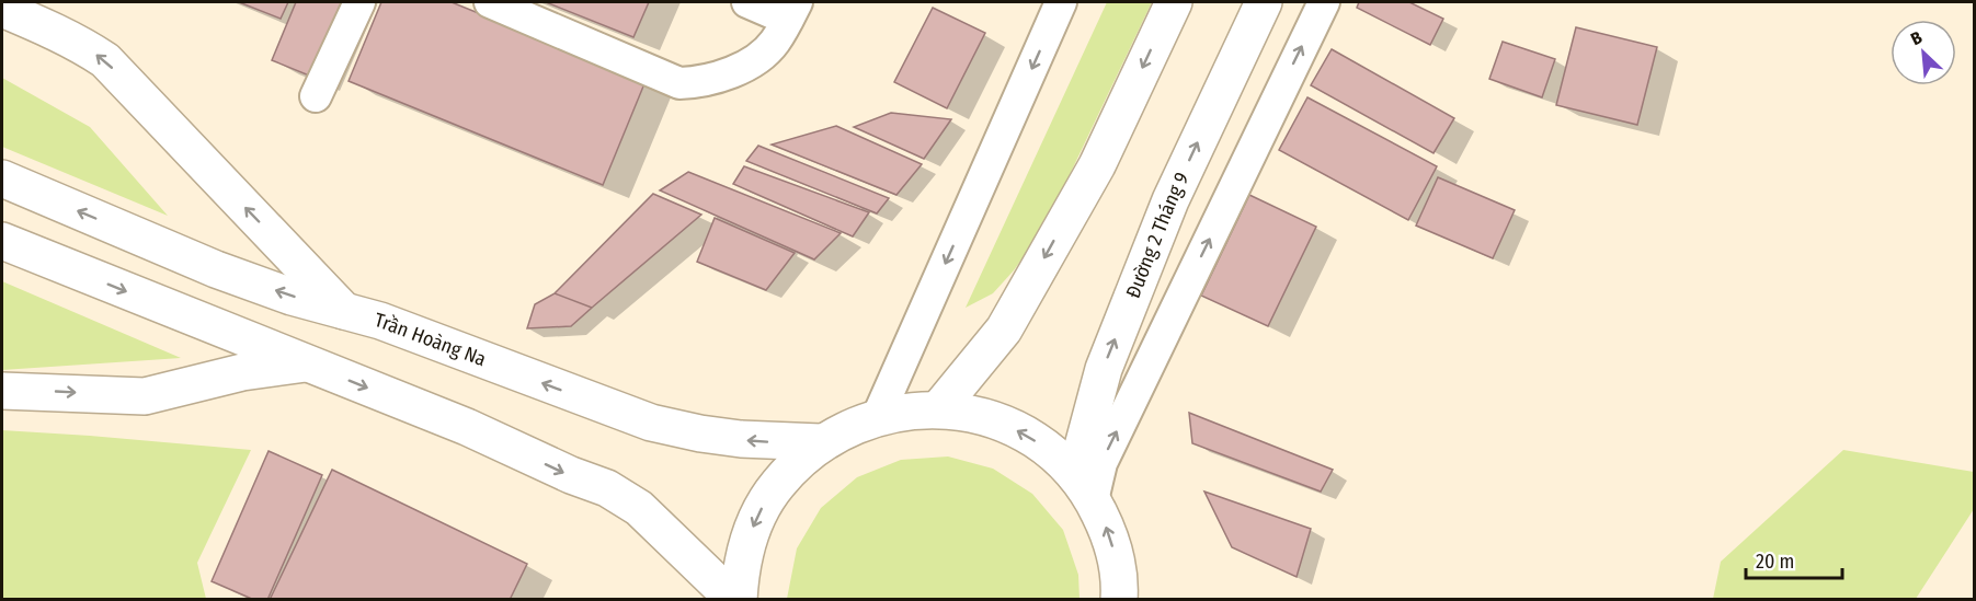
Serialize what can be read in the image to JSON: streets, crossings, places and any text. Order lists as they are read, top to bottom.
{
  "streets": {
    "main road": ["Đường 2 Tháng 9", "Trần Hoàng Na"]
  },
  "scale_bar": "20 m",
  "north": "top left"
}
